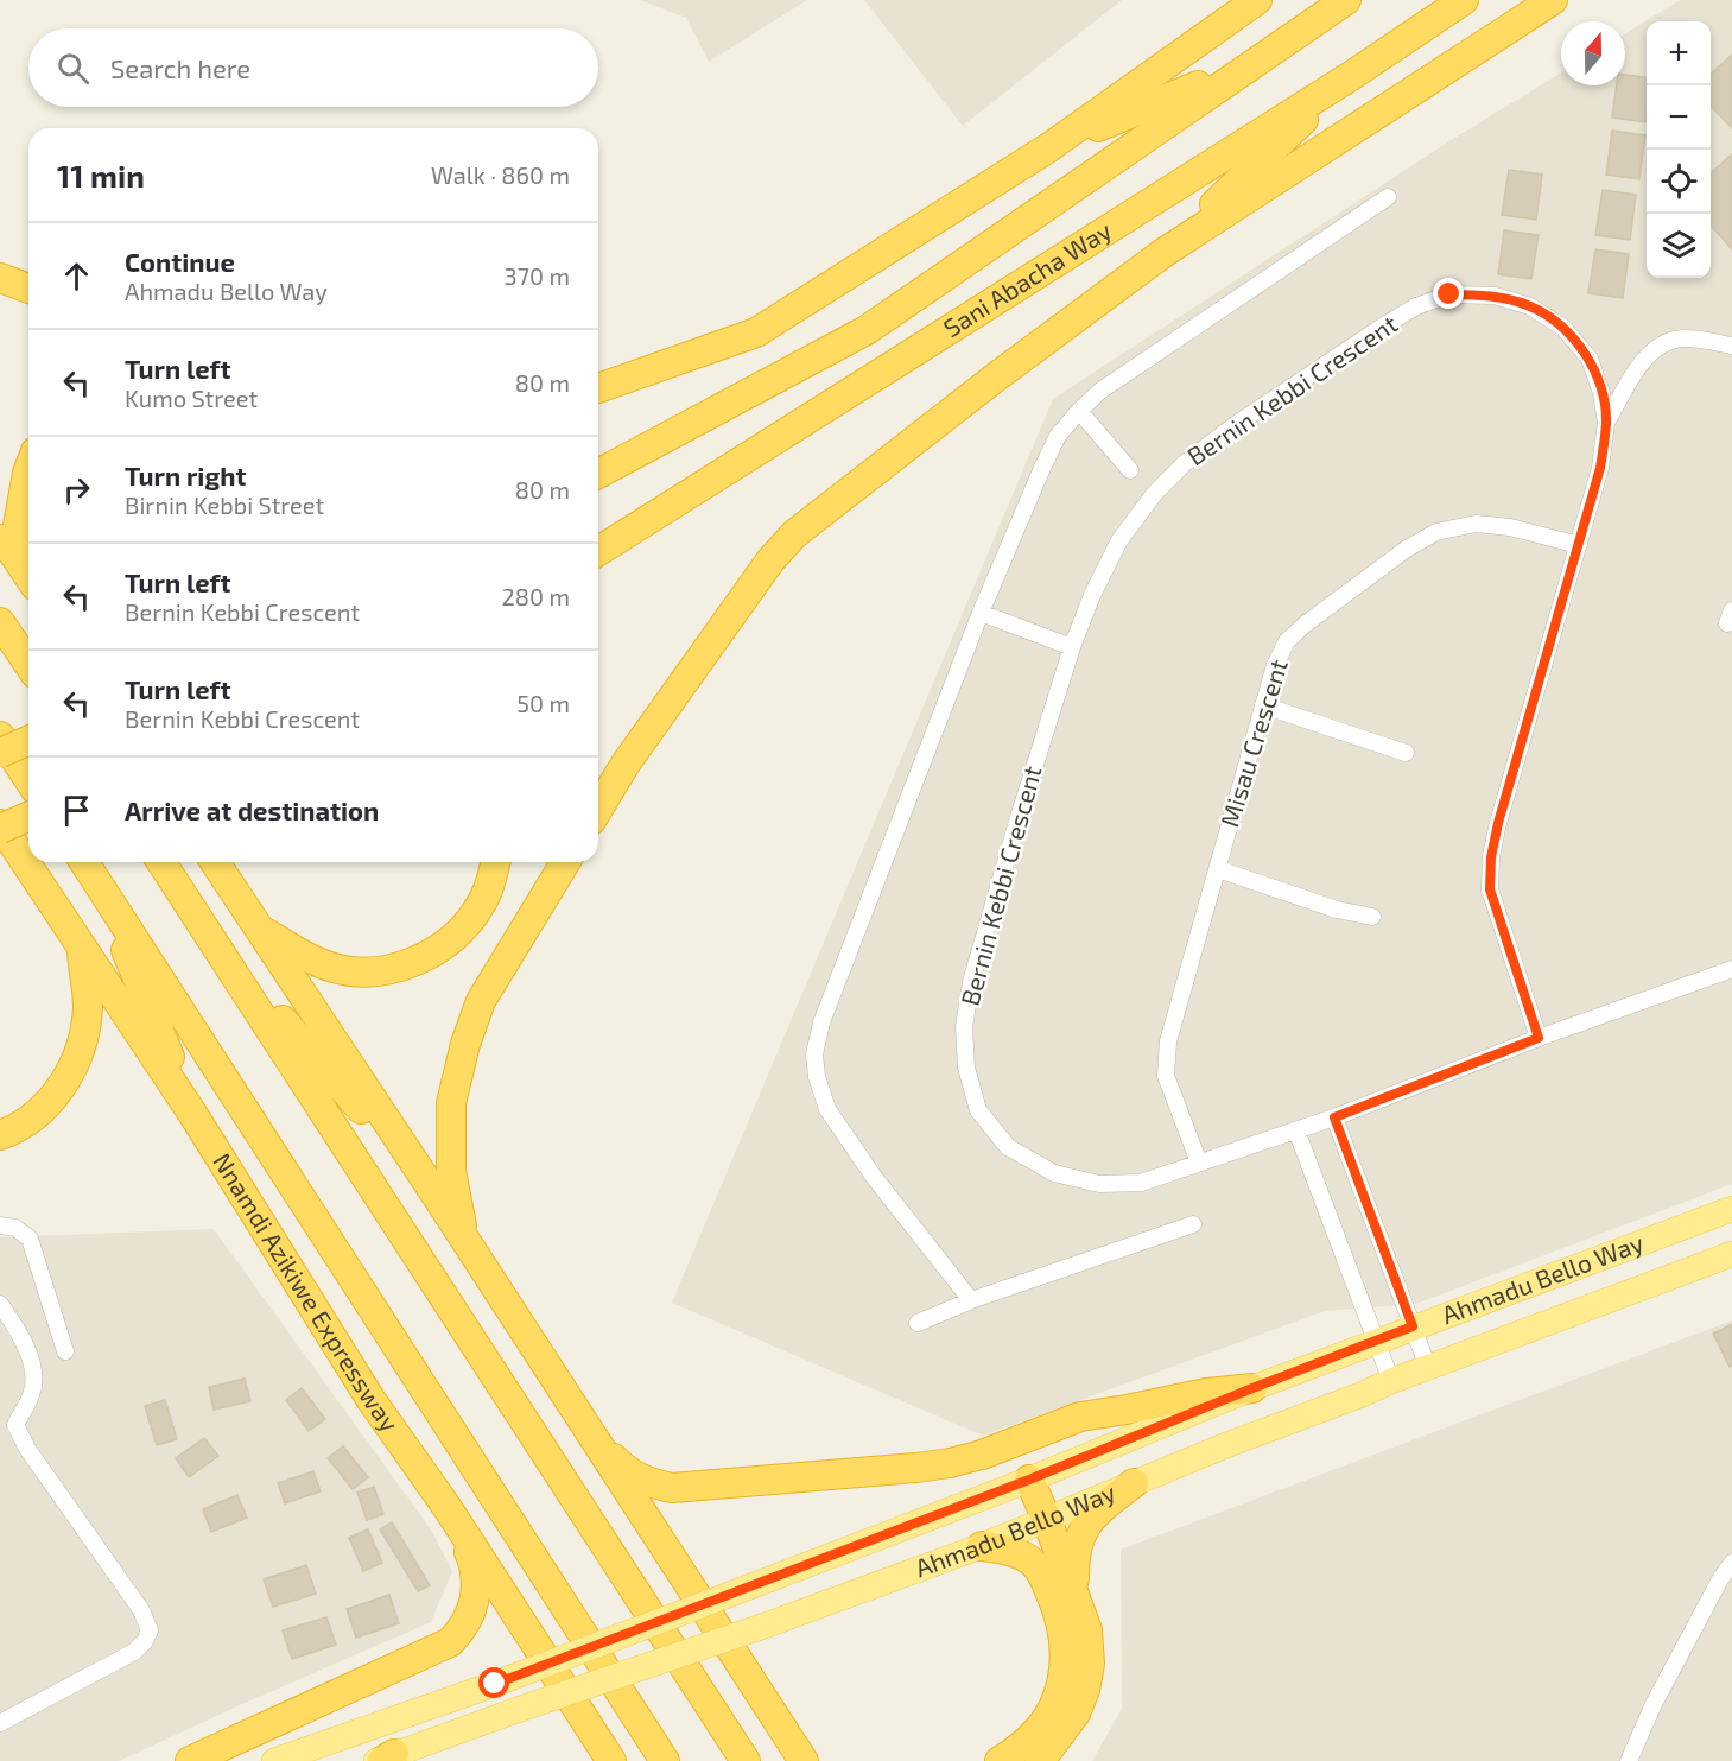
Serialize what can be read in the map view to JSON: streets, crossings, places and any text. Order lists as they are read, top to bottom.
{
  "streets": {
    "highway": ["Sani Abacha Way", "Nnamdi Azikiwe Expressway"],
    "main road": ["Ahmadu Bello Way"],
    "street": ["Bernin Kebbi Crescent", "Misau Crescent"]
  },
  "crossings": [
    ["Bernin Kebbi Crescent", "Misau Crescent"]
  ],
  "north": "top",
  "page": {
    "map_buttons": ["+", "−"],
    "search": "Search here",
    "heading": ["11 min", "Walk · 860 m"],
    "list": [
      ["Continue", "Ahmadu Bello Way", "370 m"],
      ["Turn left", "Kumo Street", "80 m"],
      ["Turn right", "Birnin Kebbi Street", "80 m"],
      ["Turn left", "Bernin Kebbi Crescent", "280 m"],
      ["Turn left", "Bernin Kebbi Crescent", "50 m"],
      "Arrive at destination"
    ]
  }
}
